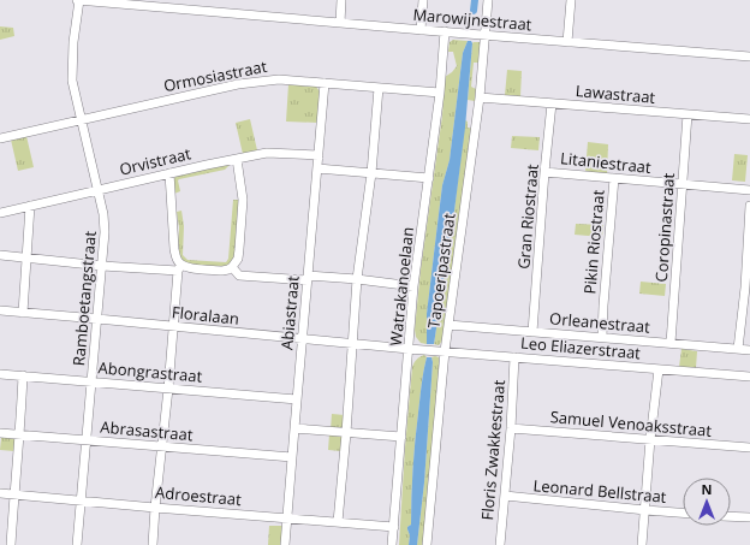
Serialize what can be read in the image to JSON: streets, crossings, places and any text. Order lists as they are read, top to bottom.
{
  "streets": {
    "street": [
      "Marowijnestraat",
      "Ormosiastraat",
      "Lawastraat",
      "Orvistraat",
      "Litaniestraat",
      "Gran Riostraat",
      "Coropinastraat",
      "Pikin Riostraat",
      "Tapoeripastraat",
      "Watrakanoelaan",
      "Ramboetangstraat",
      "Abiastraat",
      "Floralaan",
      "Orleanestraat",
      "Leo Eliazerstraat",
      "Abongrastraat",
      "Samuel Venoaksstraat",
      "Abrasastraat",
      "Floris Zwakkestraat",
      "Leonard Bellstraat",
      "Adroestraat"
    ]
  },
  "crossings": [
    ["Marowijnestraat", "Tapoeripastraat"],
    ["Marowijnestraat", "Watrakanoelaan"],
    ["Marowijnestraat", "Ramboetangstraat"],
    ["Ormosiastraat", "Watrakanoelaan"],
    ["Ormosiastraat", "Ramboetangstraat"],
    ["Ormosiastraat", "Abiastraat"],
    ["Lawastraat", "Gran Riostraat"],
    ["Lawastraat", "Coropinastraat"],
    ["Lawastraat", "Tapoeripastraat"],
    ["Orvistraat", "Ramboetangstraat"],
    ["Orvistraat", "Abiastraat"],
    ["Litaniestraat", "Gran Riostraat"],
    ["Litaniestraat", "Coropinastraat"],
    ["Litaniestraat", "Pikin Riostraat"],
    ["Gran Riostraat", "Orleanestraat"],
    ["Coropinastraat", "Orleanestraat"],
    ["Pikin Riostraat", "Orleanestraat"],
    ["Tapoeripastraat", "Orleanestraat"],
    ["Tapoeripastraat", "Leo Eliazerstraat"],
    ["Watrakanoelaan", "Floralaan"],
    ["Watrakanoelaan", "Leo Eliazerstraat"],
    ["Watrakanoelaan", "Adroestraat"],
    ["Ramboetangstraat", "Floralaan"],
    ["Ramboetangstraat", "Abongrastraat"],
    ["Ramboetangstraat", "Abrasastraat"],
    ["Ramboetangstraat", "Adroestraat"],
    ["Abiastraat", "Floralaan"],
    ["Abiastraat", "Abongrastraat"],
    ["Abiastraat", "Abrasastraat"],
    ["Abiastraat", "Adroestraat"],
    ["Floralaan", "Leo Eliazerstraat"],
    ["Leo Eliazerstraat", "Floris Zwakkestraat"],
    ["Samuel Venoaksstraat", "Floris Zwakkestraat"],
    ["Floris Zwakkestraat", "Leonard Bellstraat"]
  ],
  "north": "top"
}
